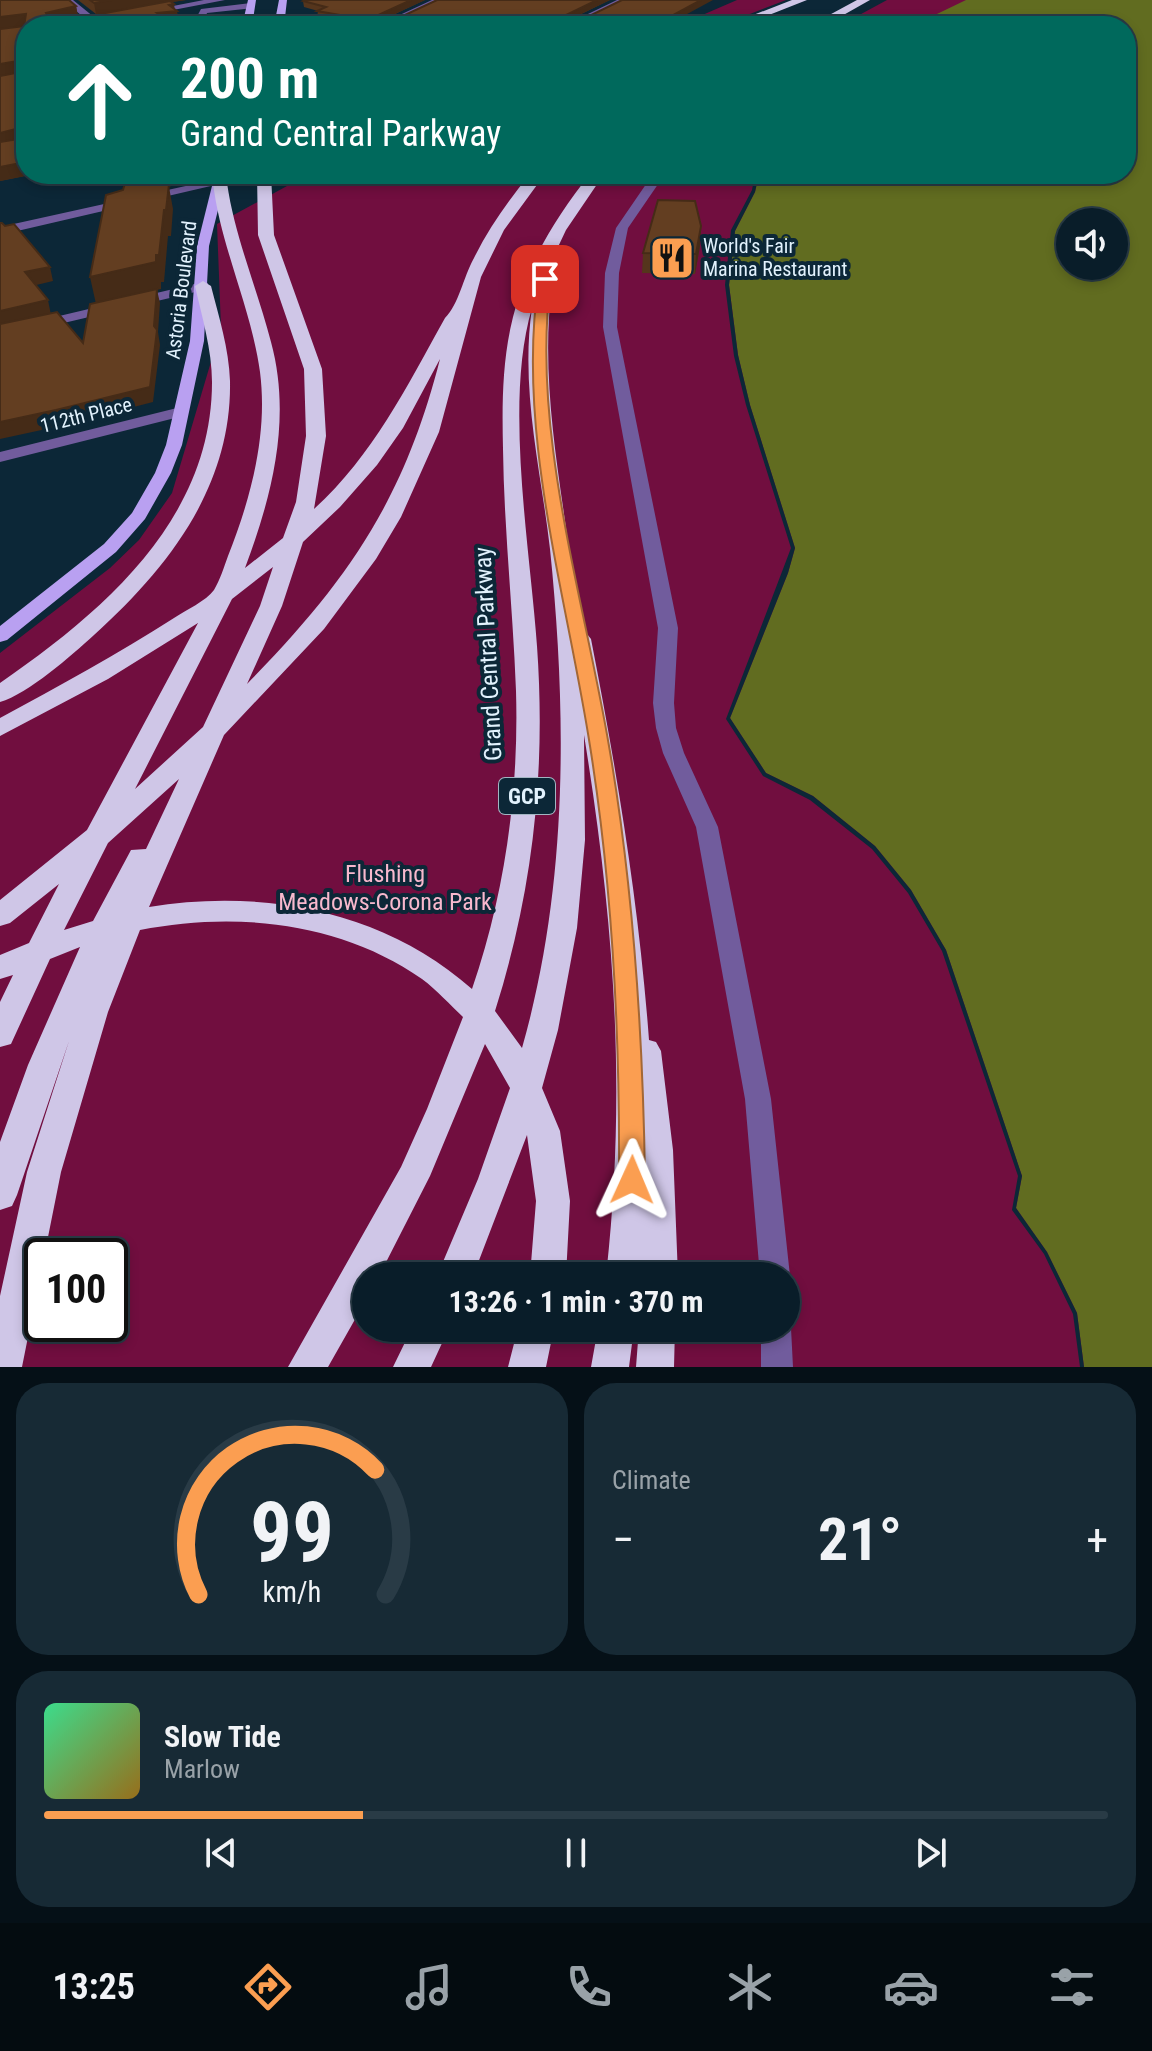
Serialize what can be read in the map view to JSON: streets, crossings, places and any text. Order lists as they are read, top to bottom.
{
  "streets": {
    "highway": ["Grand Central Parkway", "GCP"],
    "main road": ["Astoria Boulevard"],
    "street": ["112th Place"]
  },
  "crossings": [
    ["Astoria Boulevard", "112th Place"]
  ],
  "parks": ["Flushing Meadows-Corona Park"],
  "places": {
    "restaurant": ["World's Fair Marina Restaurant"]
  },
  "page": {
    "turn": ["200 m", "Grand Central Parkway"],
    "limit": "100",
    "trip": "13:26 · 1 min · 370 m",
    "tile": "Climate",
    "heat": ["−", "21°", "+"],
    "song": ["Slow Tide", "Marlow"],
    "tabs": "13:25",
    "gauge": ["99", "km/h"]
  }
}
